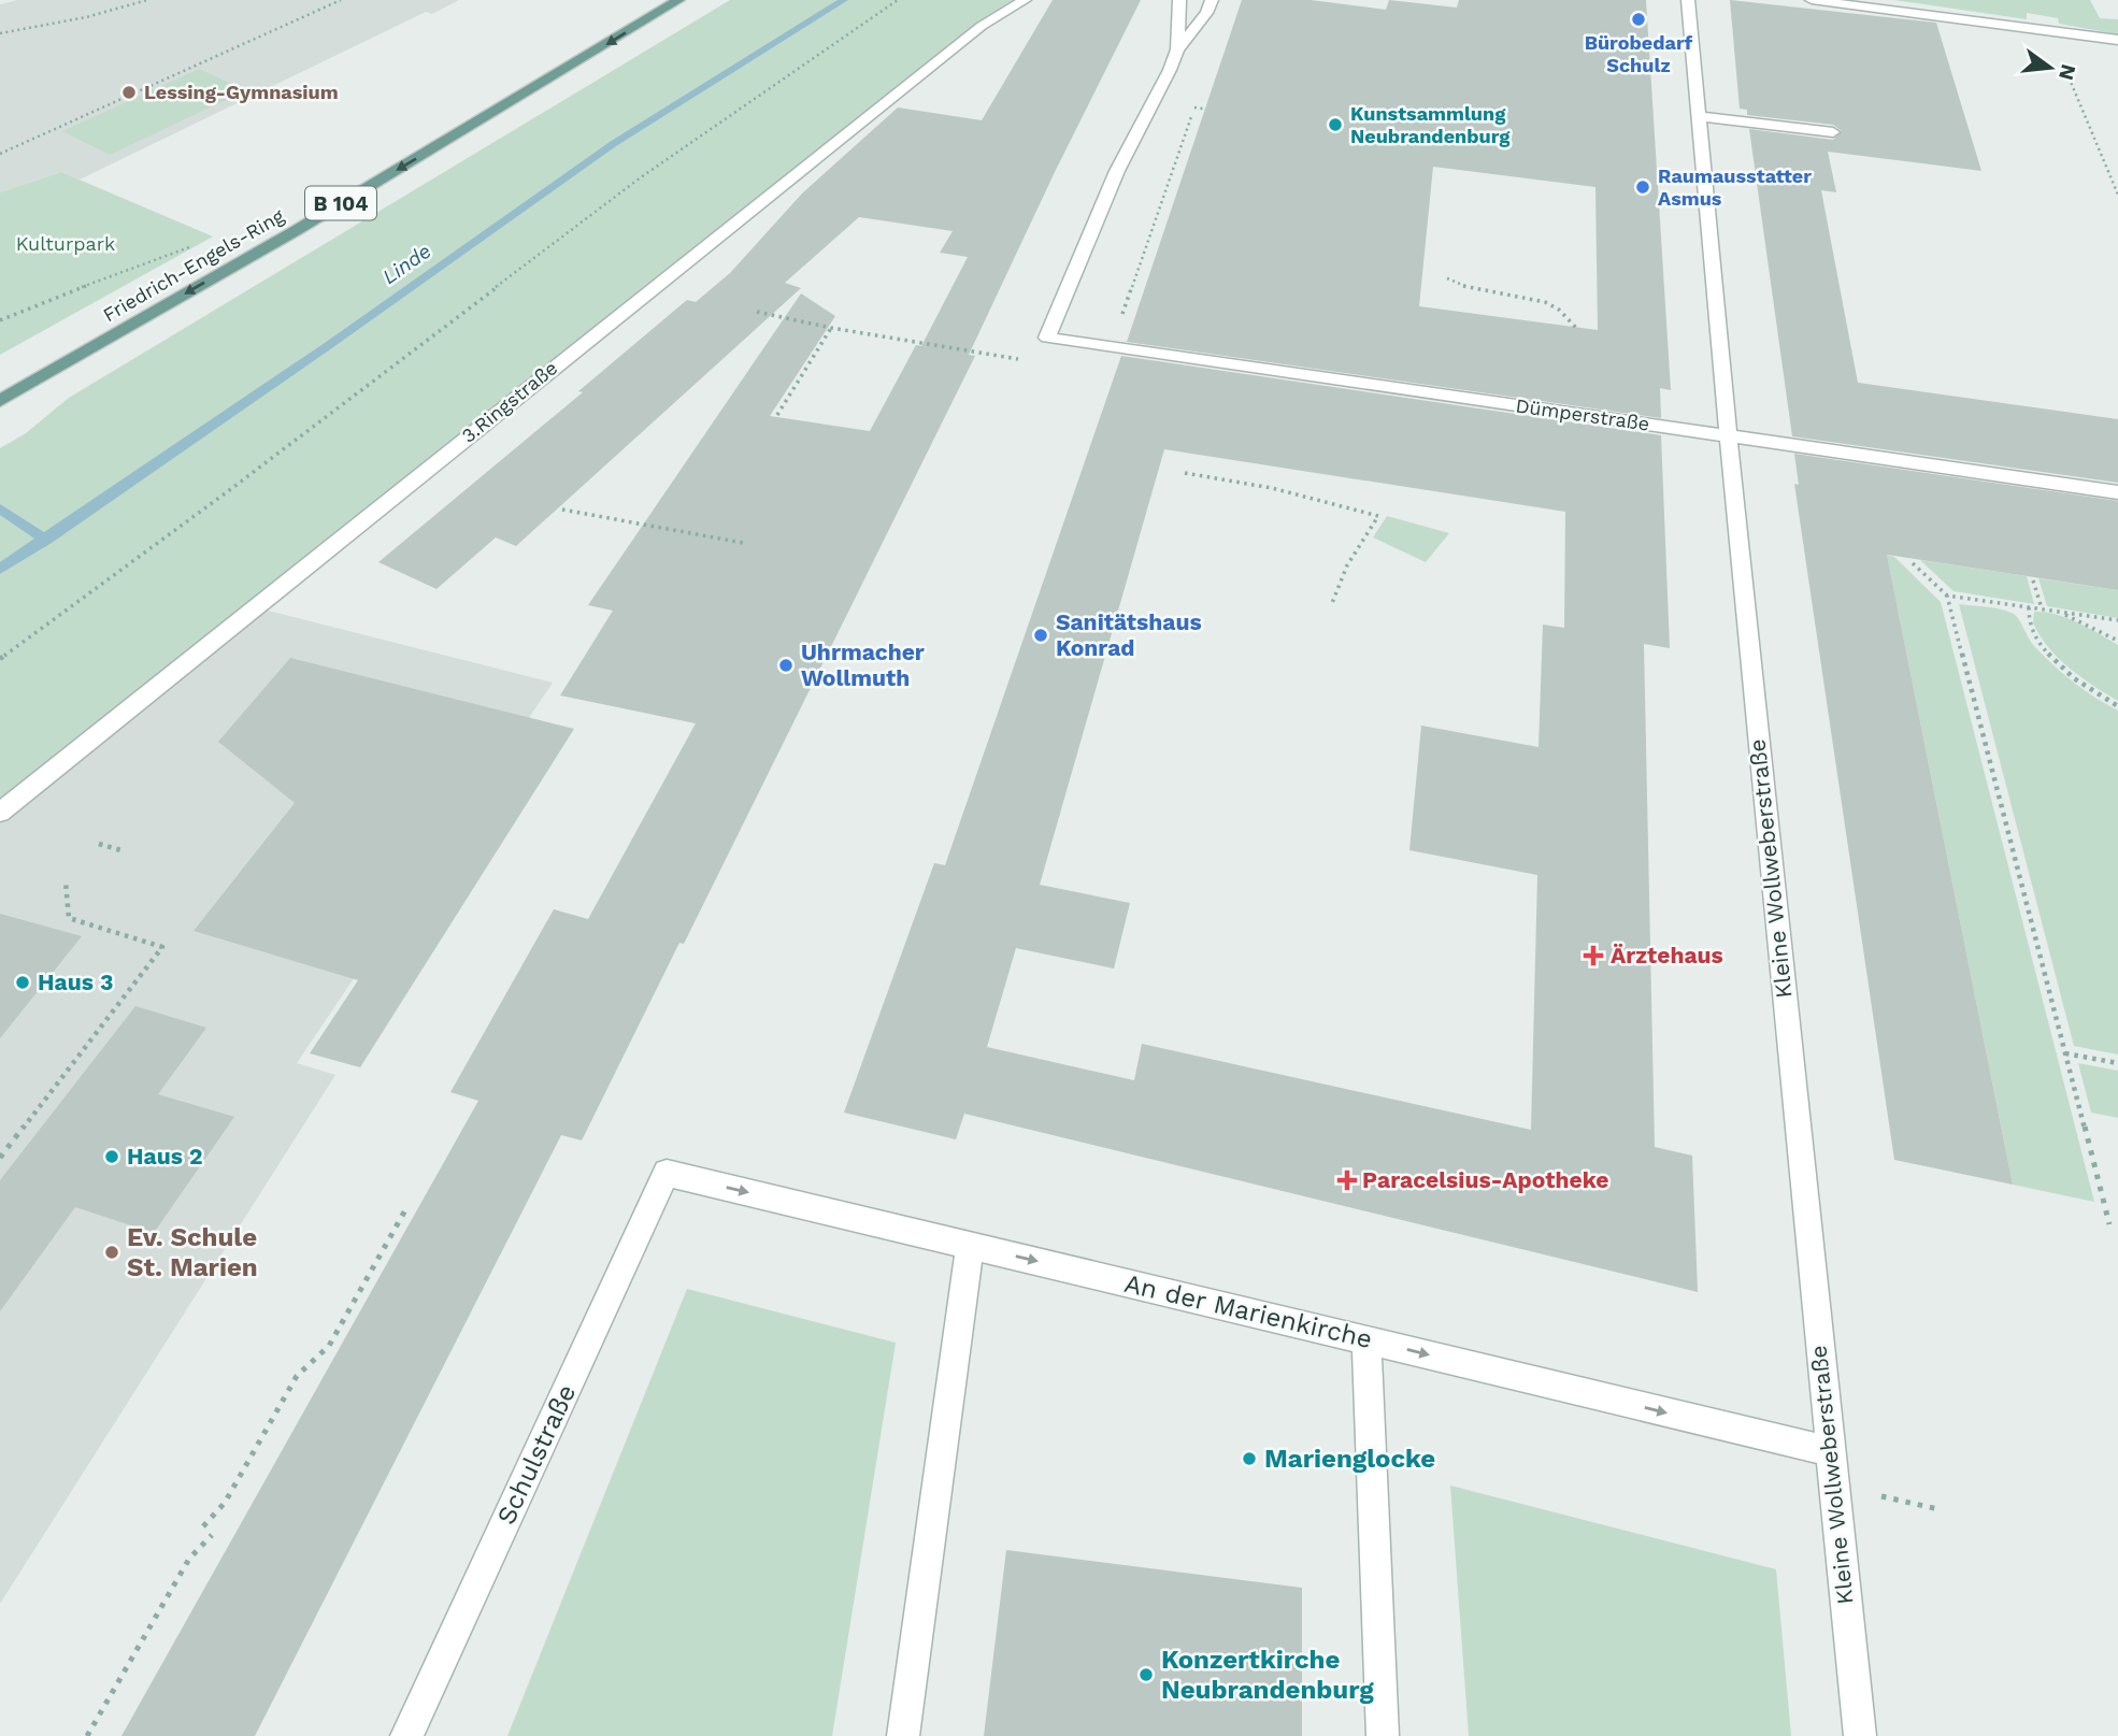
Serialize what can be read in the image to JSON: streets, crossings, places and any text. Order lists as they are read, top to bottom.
{
  "streets": {
    "main road": ["B 104", "Friedrich-Engels-Ring"],
    "street": [
      "3.Ringstraße",
      "Dümperstraße",
      "Kleine Wollweberstraße",
      "An der Marienkirche",
      "Schulstraße"
    ]
  },
  "crossings": [
    ["Dümperstraße", "Kleine Wollweberstraße"],
    ["Kleine Wollweberstraße", "An der Marienkirche"],
    ["An der Marienkirche", "Schulstraße"]
  ],
  "one_way": ["Friedrich-Engels-Ring", "An der Marienkirche"],
  "water": ["Linde"],
  "parks": ["Kulturpark"],
  "places": {
    "other": [
      "Bürobedarf Schulz",
      "Lessing-Gymnasium",
      "Kunstsammlung Neubrandenburg",
      "Raumausstatter Asmus",
      "Sanitätshaus Konrad",
      "Uhrmacher Wollmuth",
      "Haus 3",
      "Haus 2",
      "Ev. Schule St. Marien",
      "Marienglocke",
      "Konzertkirche Neubrandenburg"
    ],
    "health": ["Ärztehaus", "Paracelsius-Apotheke"]
  },
  "north": "right"
}
